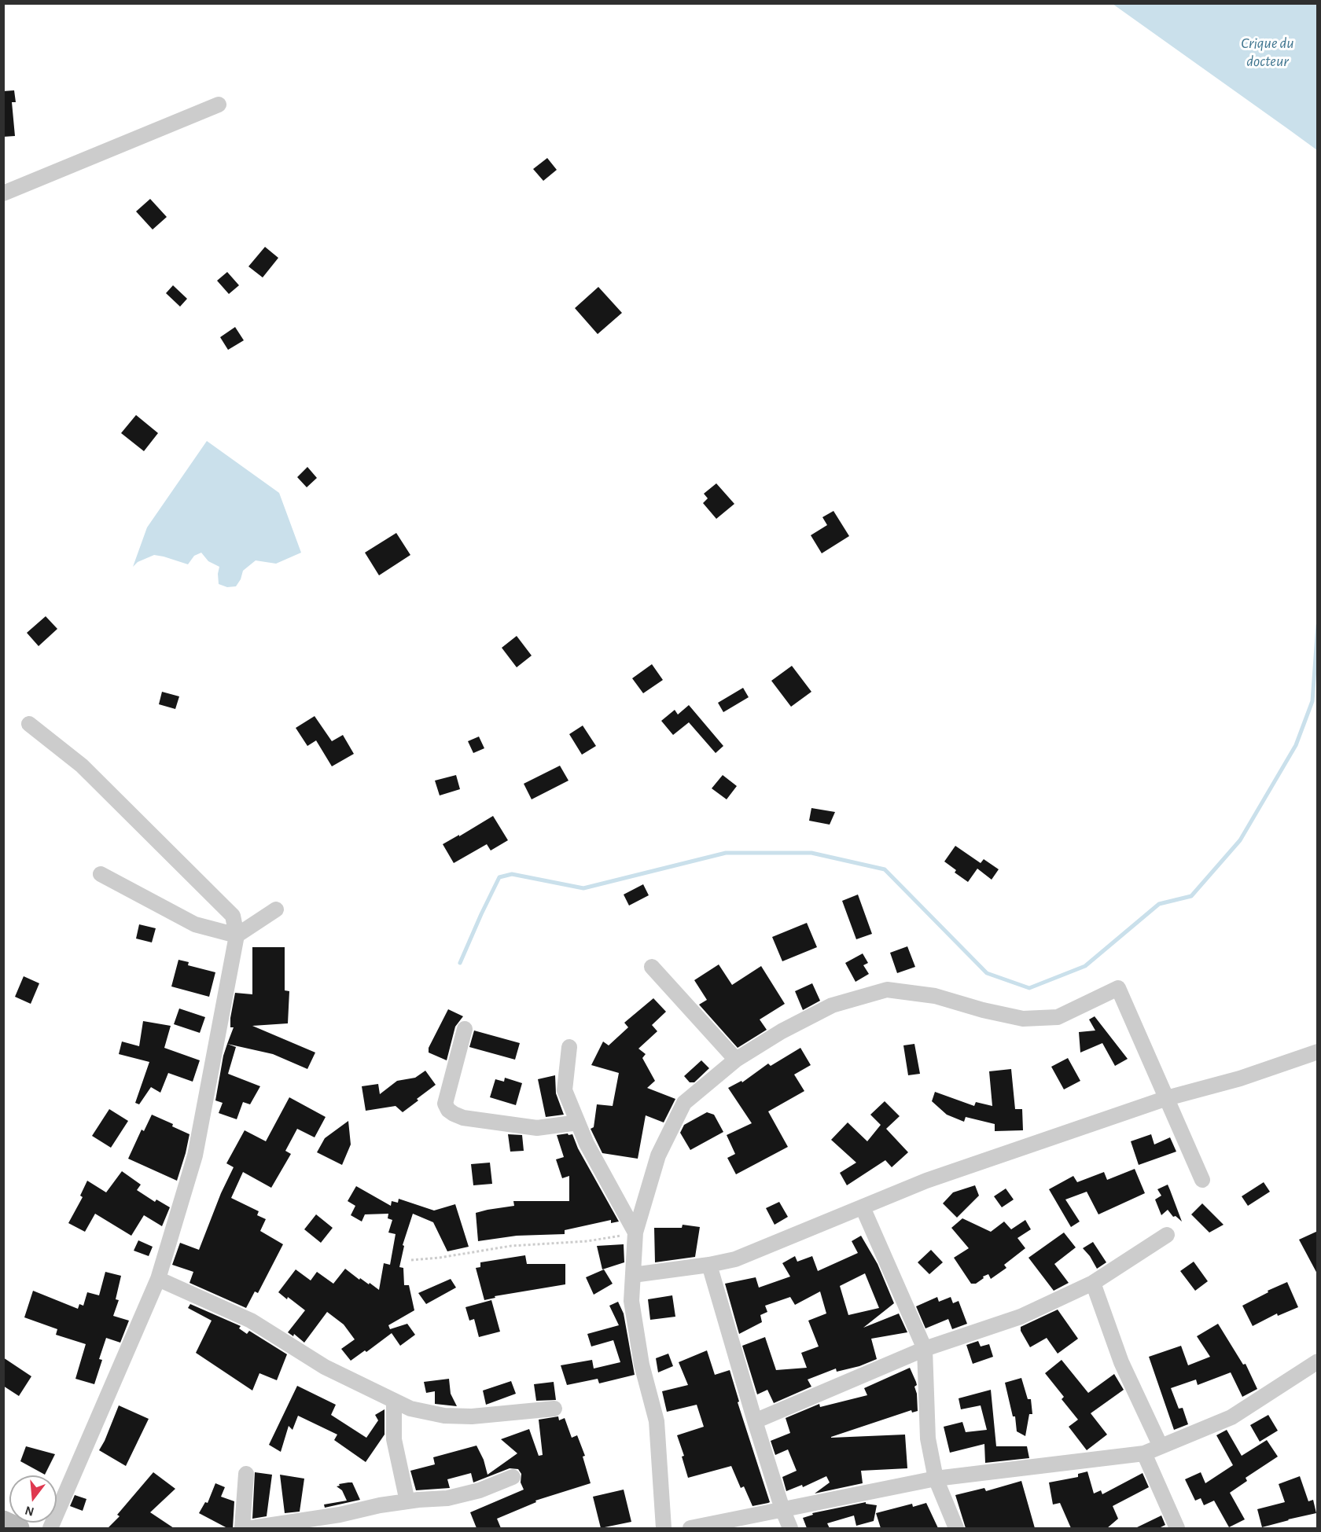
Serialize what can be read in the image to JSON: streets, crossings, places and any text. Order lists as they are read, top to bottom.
{
  "water": ["Crique du docteur"],
  "north": "bottom"
}
